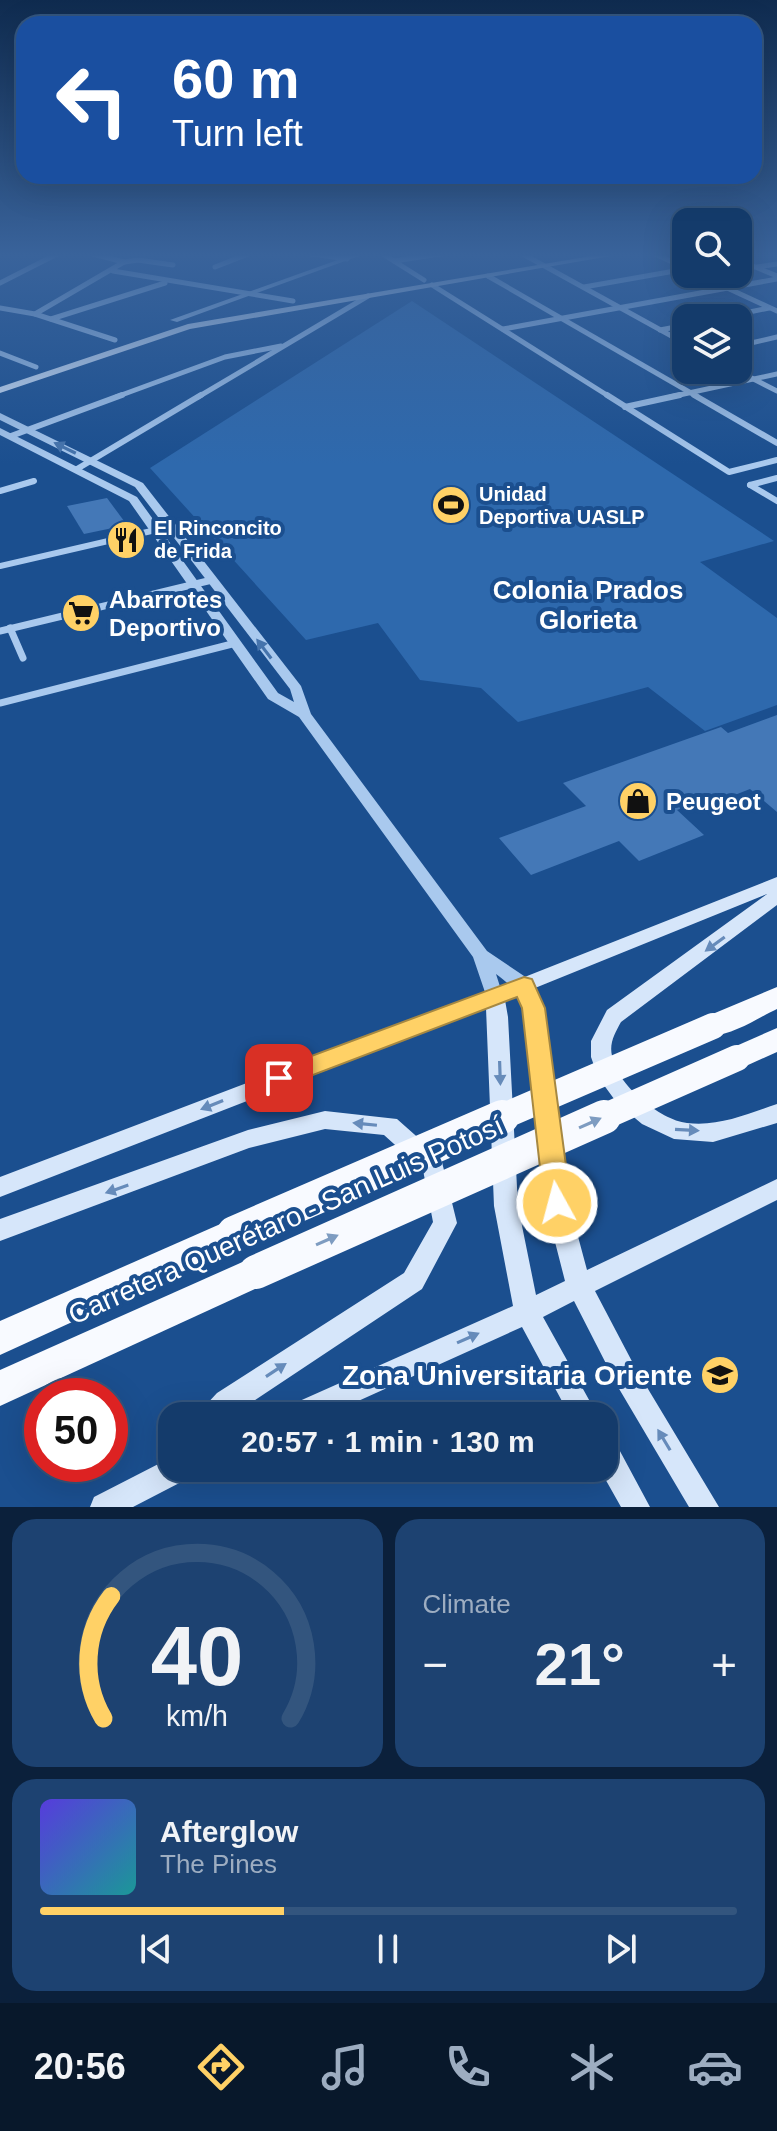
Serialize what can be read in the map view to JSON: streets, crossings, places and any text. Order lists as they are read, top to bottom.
{
  "streets": {
    "highway": ["Carretera Querétaro - San Luis Potosí"]
  },
  "districts": ["Colonia Prados Glorieta"],
  "places": {
    "sports": ["Unidad Deportiva UASLP"],
    "restaurant": ["El Rinconcito de Frida"],
    "supermarket": ["Abarrotes Deportivo"],
    "shop": ["Peugeot"],
    "school or university": ["Zona Universitaria Oriente"]
  },
  "page": {
    "turn": ["60 m", "Turn left"],
    "limit": "50",
    "trip": "20:57 · 1 min · 130 m",
    "tile": "Climate",
    "heat": ["−", "21°", "+"],
    "song": ["Afterglow", "The Pines"],
    "tabs": "20:56",
    "gauge": ["40", "km/h"]
  }
}
